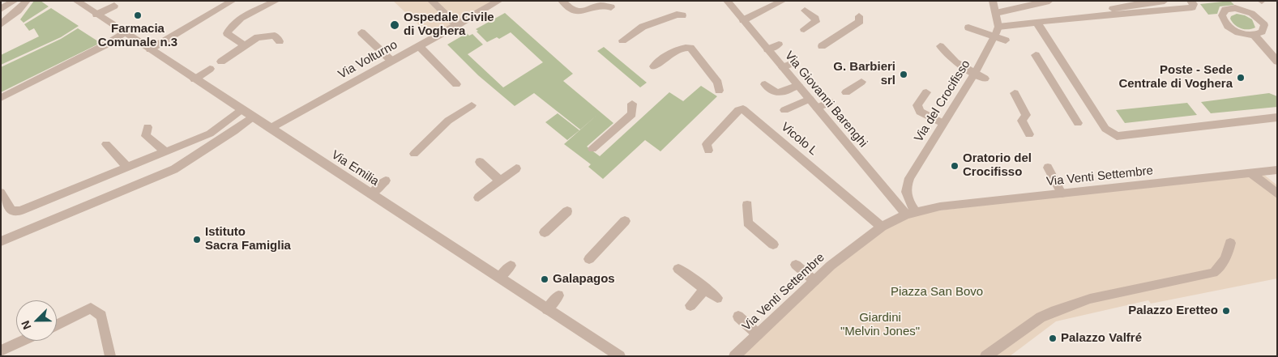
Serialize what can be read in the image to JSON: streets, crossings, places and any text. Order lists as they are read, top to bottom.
{
  "streets": {
    "street": [
      "Via Volturno",
      "Via Giovanni Barenghi",
      "Via del Crocifisso",
      "Vicolo L",
      "Via Emilia",
      "Via Venti Settembre"
    ]
  },
  "crossings": [
    ["Via Volturno", "Via Emilia"],
    ["Via Giovanni Barenghi", "Via del Crocifisso"],
    ["Via Giovanni Barenghi", "Via Venti Settembre"],
    ["Via del Crocifisso", "Via Venti Settembre"],
    ["Vicolo L", "Via Venti Settembre"]
  ],
  "parks": ["Piazza San Bovo", "Giardini \"Melvin Jones\""],
  "places": [
    "Farmacia Comunale n.3",
    "Ospedale Civile di Voghera",
    "G. Barbieri srl",
    "Poste - Sede Centrale di Voghera",
    "Oratorio del Crocifisso",
    "Istituto Sacra Famiglia",
    "Galapagos",
    "Palazzo Eretteo",
    "Palazzo Valfré"
  ],
  "north": "bottom left"
}
